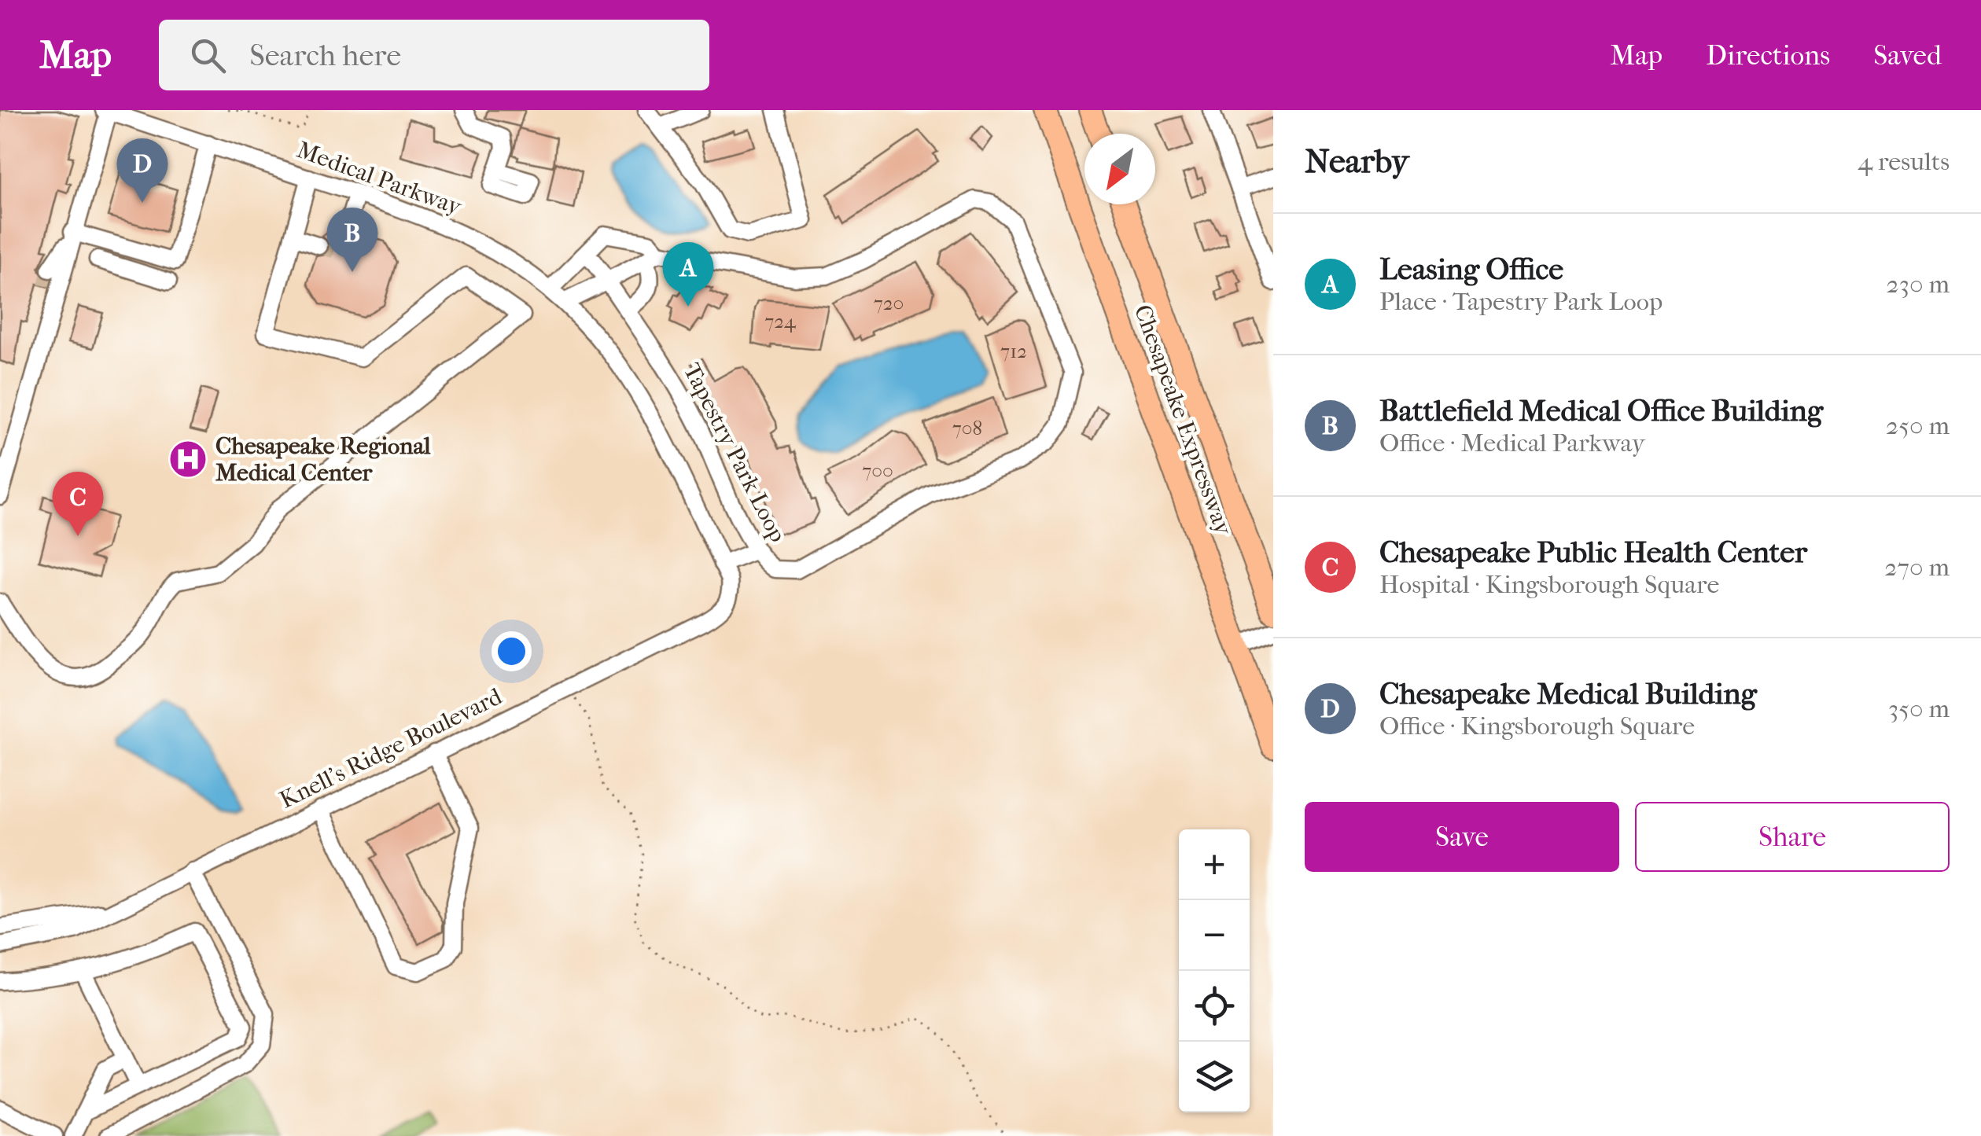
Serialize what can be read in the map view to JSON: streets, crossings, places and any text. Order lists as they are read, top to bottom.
{
  "streets": {
    "highway": ["Chesapeake Expressway"],
    "street": ["Medical Parkway", "Tapestry Park Loop", "Knell's Ridge Boulevard"]
  },
  "crossings": [
    ["Medical Parkway", "Knell's Ridge Boulevard"]
  ],
  "places": {
    "hospital": ["Chesapeake Regional Medical Center"]
  },
  "house_numbers": [
    "720",
    "724",
    "712",
    "708",
    "700"
  ],
  "north": "bottom left",
  "page": {
    "header": "Map",
    "search": "Search here",
    "nav": ["Map", "Directions", "Saved"],
    "heading": ["Nearby", "4 results"],
    "pins": [
      "D",
      "B",
      "A",
      "C"
    ],
    "list": [
      {
        "mark": "A",
        "name": "Leasing Office",
        "note": "Place · Tapestry Park Loop",
        "value": "230 m"
      },
      {
        "mark": "B",
        "name": "Battlefield Medical Office Building",
        "note": "Office · Medical Parkway",
        "value": "250 m"
      },
      {
        "mark": "C",
        "name": "Chesapeake Public Health Center",
        "note": "Hospital · Kingsborough Square",
        "value": "270 m"
      },
      {
        "mark": "D",
        "name": "Chesapeake Medical Building",
        "note": "Office · Kingsborough Square",
        "value": "350 m"
      }
    ],
    "buttons": ["Save", "Share"],
    "map_buttons": ["+", "−"]
  }
}
